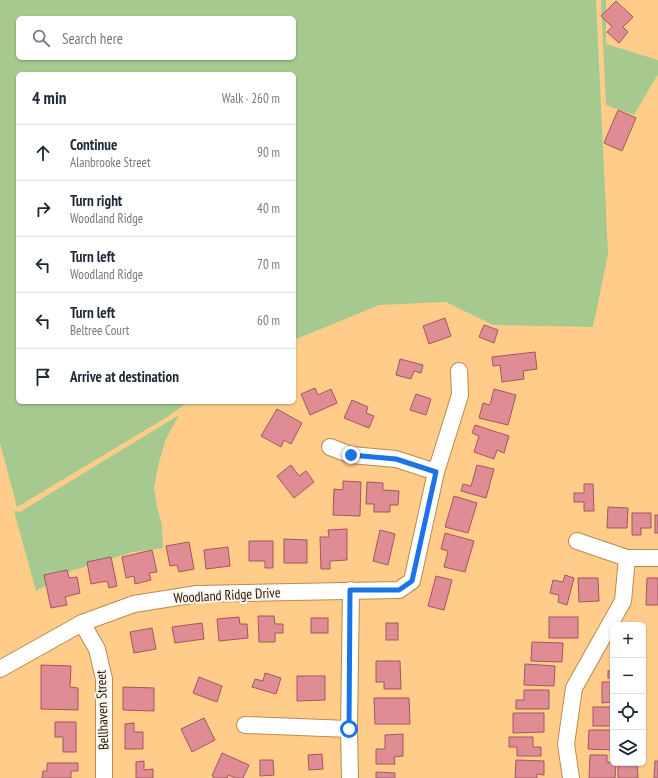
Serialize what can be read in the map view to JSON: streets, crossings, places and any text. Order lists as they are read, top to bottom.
{
  "streets": {
    "street": ["Woodland Ridge Drive", "Bellhaven Street"]
  },
  "crossings": [
    ["Woodland Ridge Drive", "Bellhaven Street"]
  ],
  "page": {
    "search": "Search here",
    "heading": ["4 min", "Walk · 260 m"],
    "list": [
      ["Continue", "Alanbrooke Street", "90 m"],
      ["Turn right", "Woodland Ridge", "40 m"],
      ["Turn left", "Woodland Ridge", "70 m"],
      ["Turn left", "Beltree Court", "60 m"],
      "Arrive at destination"
    ],
    "map_buttons": ["+", "−"]
  }
}
